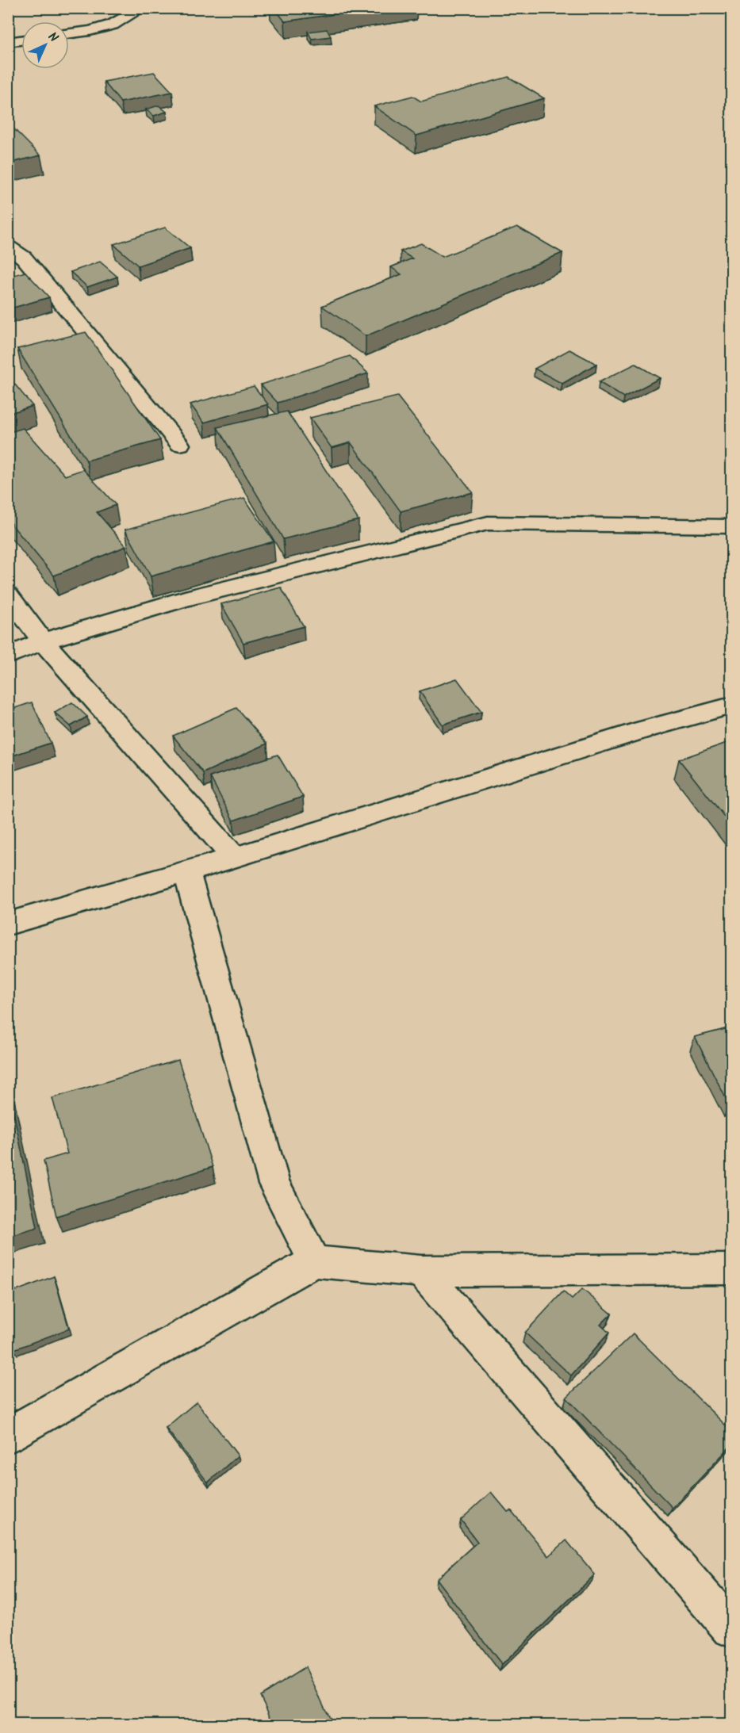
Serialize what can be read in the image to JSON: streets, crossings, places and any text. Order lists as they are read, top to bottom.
{
  "north": "top right"
}
